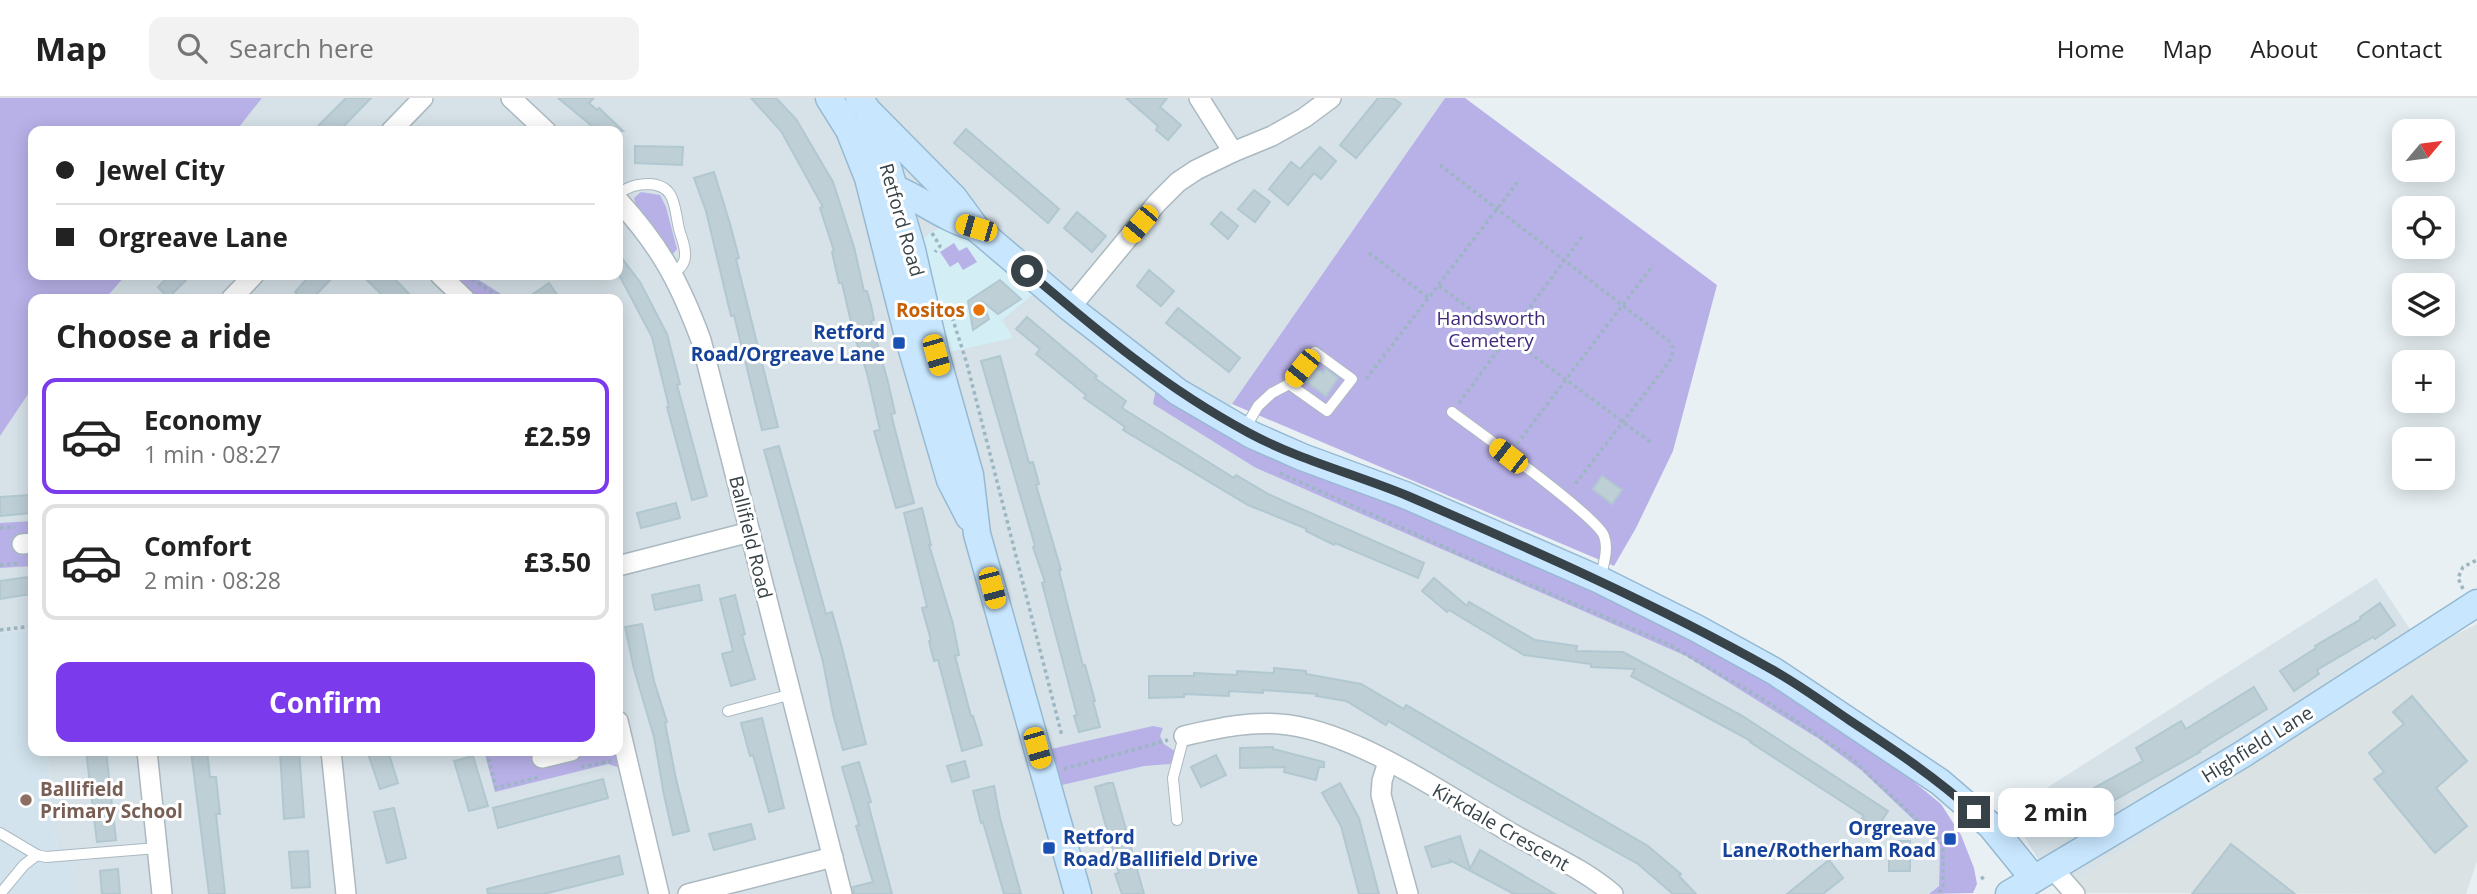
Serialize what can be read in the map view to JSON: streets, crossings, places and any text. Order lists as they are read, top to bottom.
{
  "streets": {
    "main road": ["Retford Road", "Highfield Lane"],
    "street": ["Ballifield Road", "Kirkdale Crescent"]
  },
  "parks": ["Handsworth Cemetery"],
  "places": {
    "other": ["Rositos", "Ballifield Primary School"],
    "transit": ["Retford Road/Orgreave Lane", "Orgreave Lane/Rotherham Road", "Retford Road/Ballifield Drive"]
  },
  "north": "top right",
  "page": {
    "header": "Map",
    "search": "Search here",
    "nav": [
      "Home",
      "Map",
      "About",
      "Contact"
    ],
    "map_buttons": ["+", "−"],
    "banner": ["Jewel City", "Orgreave Lane"],
    "heading": "Choose a ride",
    "list": [
      {
        "name": "Economy",
        "note": "1 min · 08:27",
        "value": "£2.59"
      },
      {
        "name": "Comfort",
        "note": "2 min · 08:28",
        "value": "£3.50"
      }
    ],
    "buttons": "Confirm",
    "bubble": "2 min"
  }
}
